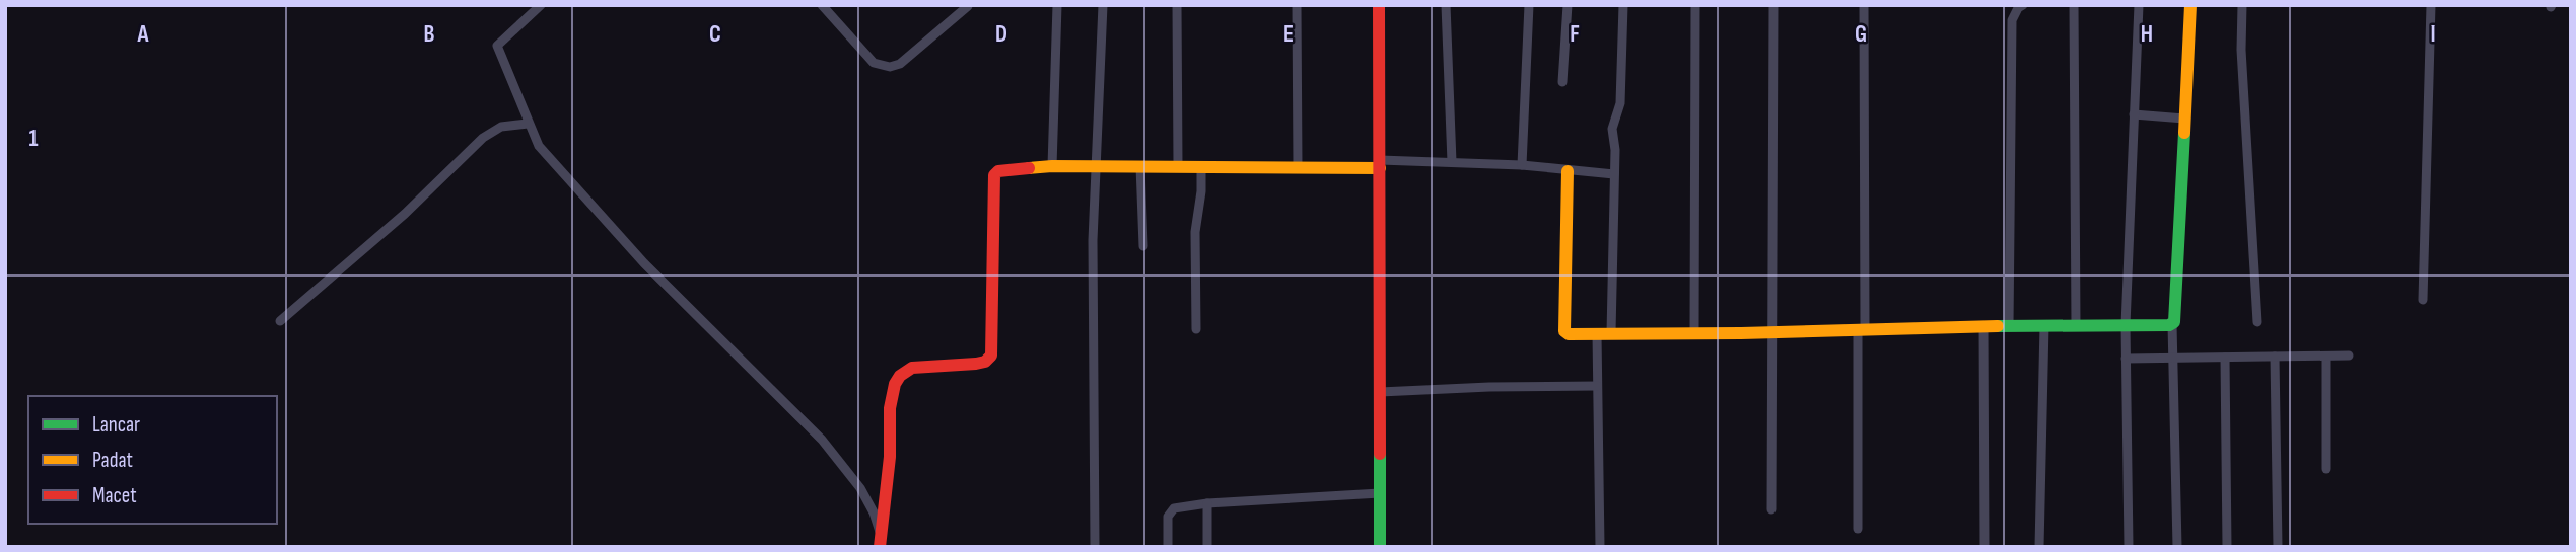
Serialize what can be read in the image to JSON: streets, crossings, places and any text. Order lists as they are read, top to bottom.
{
  "legend": ["Lancar", "Padat", "Macet"],
  "grid": {
    "columns": [
      "A",
      "B",
      "C",
      "D",
      "E",
      "F",
      "G",
      "H",
      "I"
    ],
    "rows": ["1"]
  }
}
